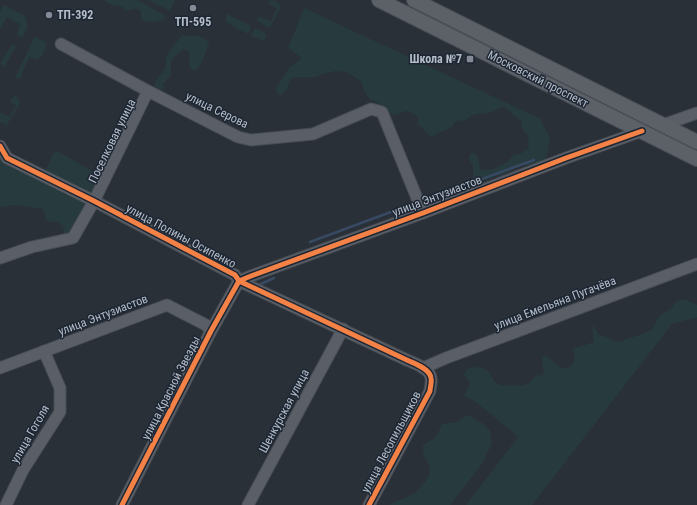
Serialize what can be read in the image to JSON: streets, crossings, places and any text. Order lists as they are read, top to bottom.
{
  "streets": {
    "main road": ["Московский проспект"],
    "street": [
      "улица Серова",
      "Поселковая улица",
      "улица Энтузиастов",
      "улица Полины Осипенко",
      "улица Емельяна Пугачёва",
      "улица Красной Звезды",
      "Шенкурская улица",
      "улица Гоголя",
      "улица Лесопильщиков"
    ]
  },
  "crossings": [
    ["Московский проспект", "улица Энтузиастов"],
    ["улица Серова", "Поселковая улица"],
    ["улица Серова", "улица Энтузиастов"],
    ["Поселковая улица", "улица Полины Осипенко"],
    ["улица Энтузиастов", "улица Полины Осипенко"],
    ["улица Энтузиастов", "улица Красной Звезды"],
    ["улица Энтузиастов", "улица Гоголя"],
    ["улица Полины Осипенко", "улица Емельяна Пугачёва"],
    ["улица Полины Осипенко", "улица Красной Звезды"],
    ["улица Полины Осипенко", "Шенкурская улица"],
    ["улица Полины Осипенко", "улица Лесопильщиков"],
    ["улица Емельяна Пугачёва", "улица Лесопильщиков"]
  ],
  "places": {
    "other": ["ТП-595", "ТП-392"],
    "transit": ["Школа №7"]
  }
}
